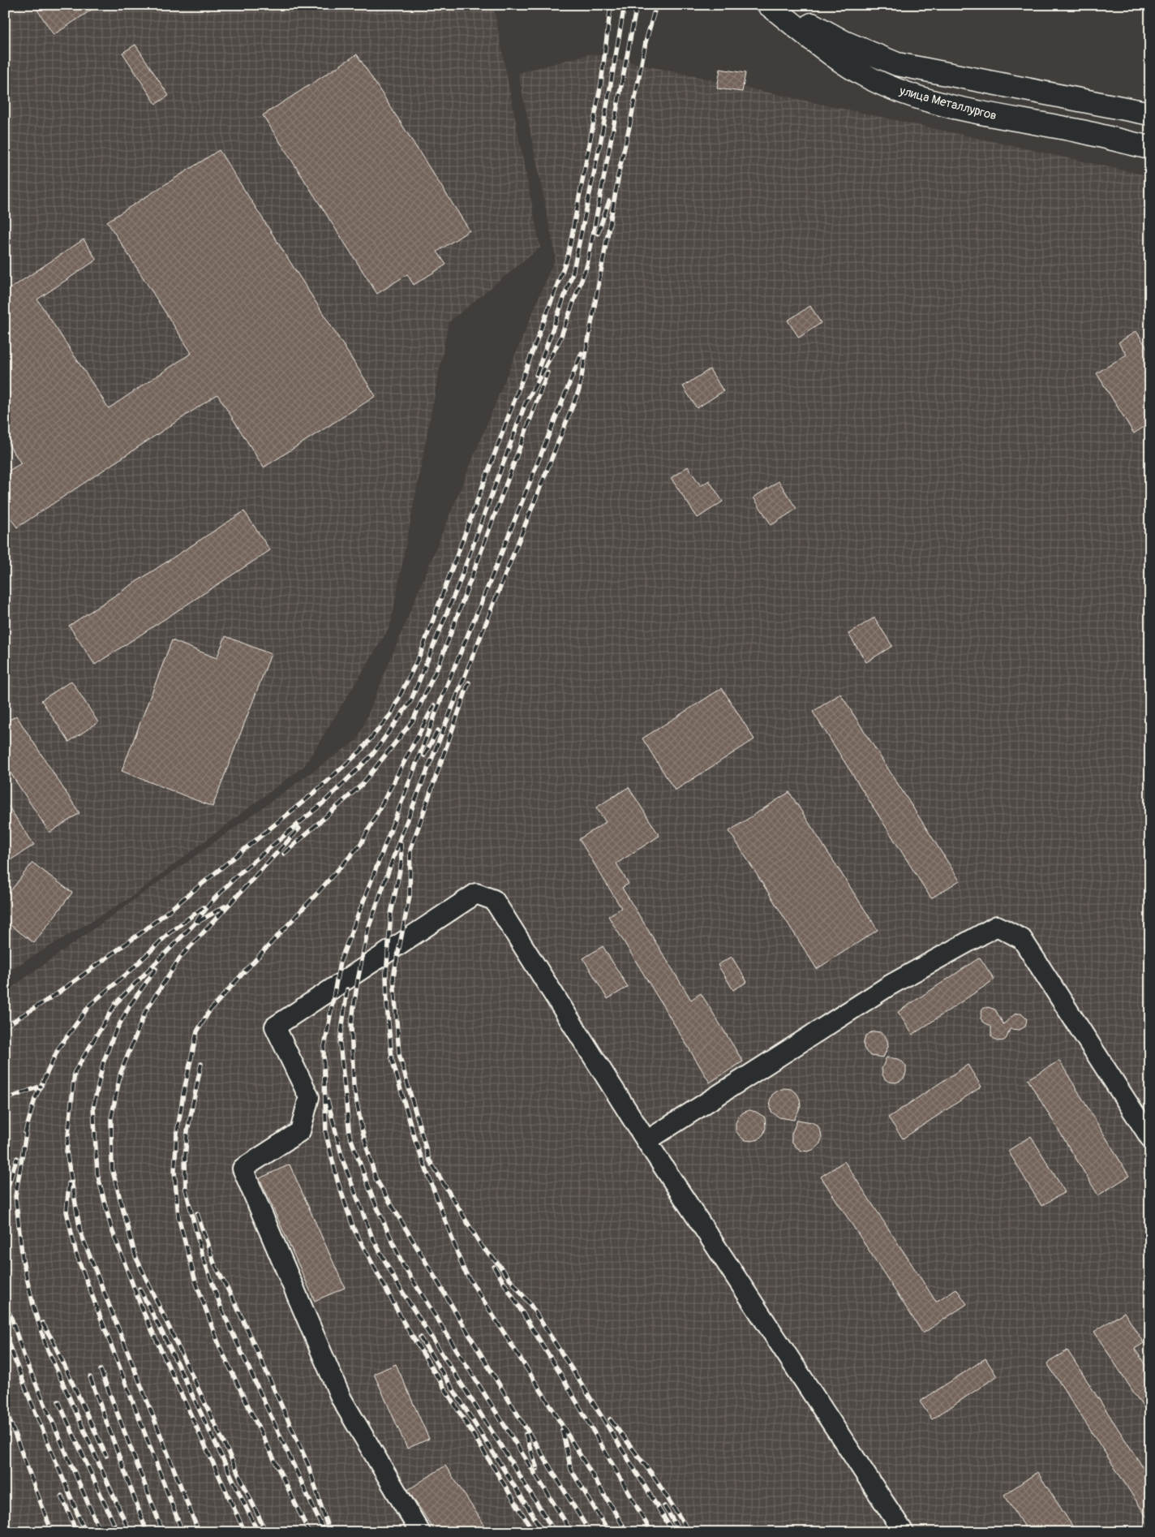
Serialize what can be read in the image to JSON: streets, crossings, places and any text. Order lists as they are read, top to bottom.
{
  "streets": {
    "main road": ["улица Металлургов"]
  }
}
